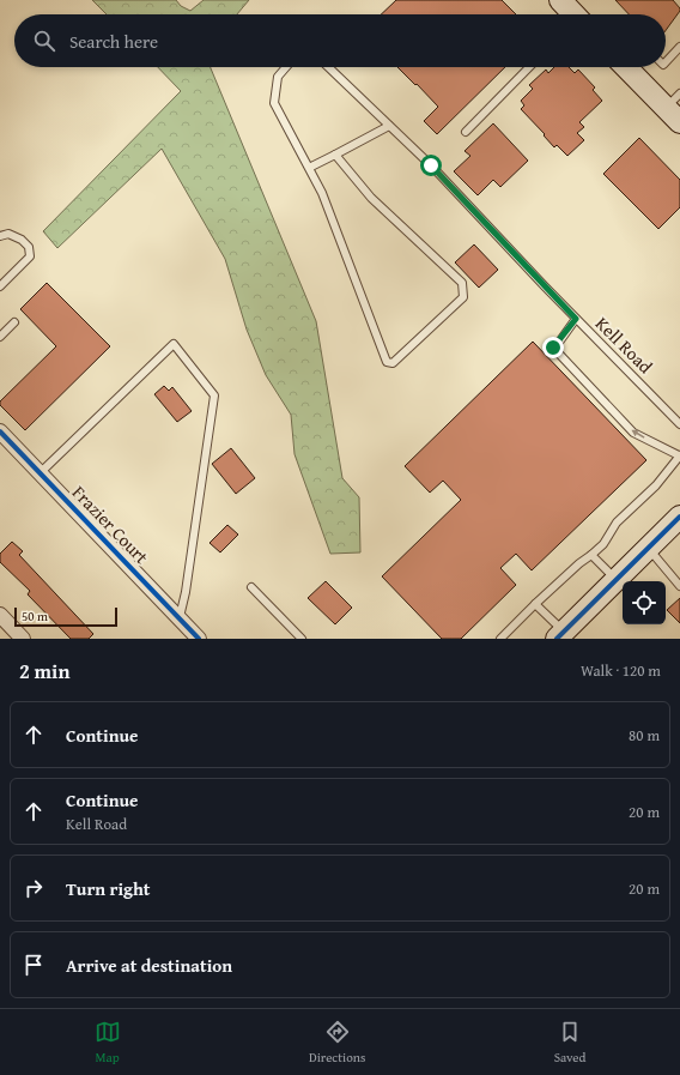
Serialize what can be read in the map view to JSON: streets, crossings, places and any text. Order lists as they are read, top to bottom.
{
  "streets": {
    "street": ["Frazier Court"],
    "lane": ["Kell Road"]
  },
  "scale_bar": "50 m",
  "page": {
    "search": "Search here",
    "scale": "50 m",
    "heading": ["2 min", "Walk · 120 m"],
    "list": [
      ["Continue", "80 m"],
      ["Continue", "Kell Road", "20 m"],
      ["Turn right", "20 m"],
      "Arrive at destination"
    ],
    "nav": ["Map", "Directions", "Saved"]
  }
}
